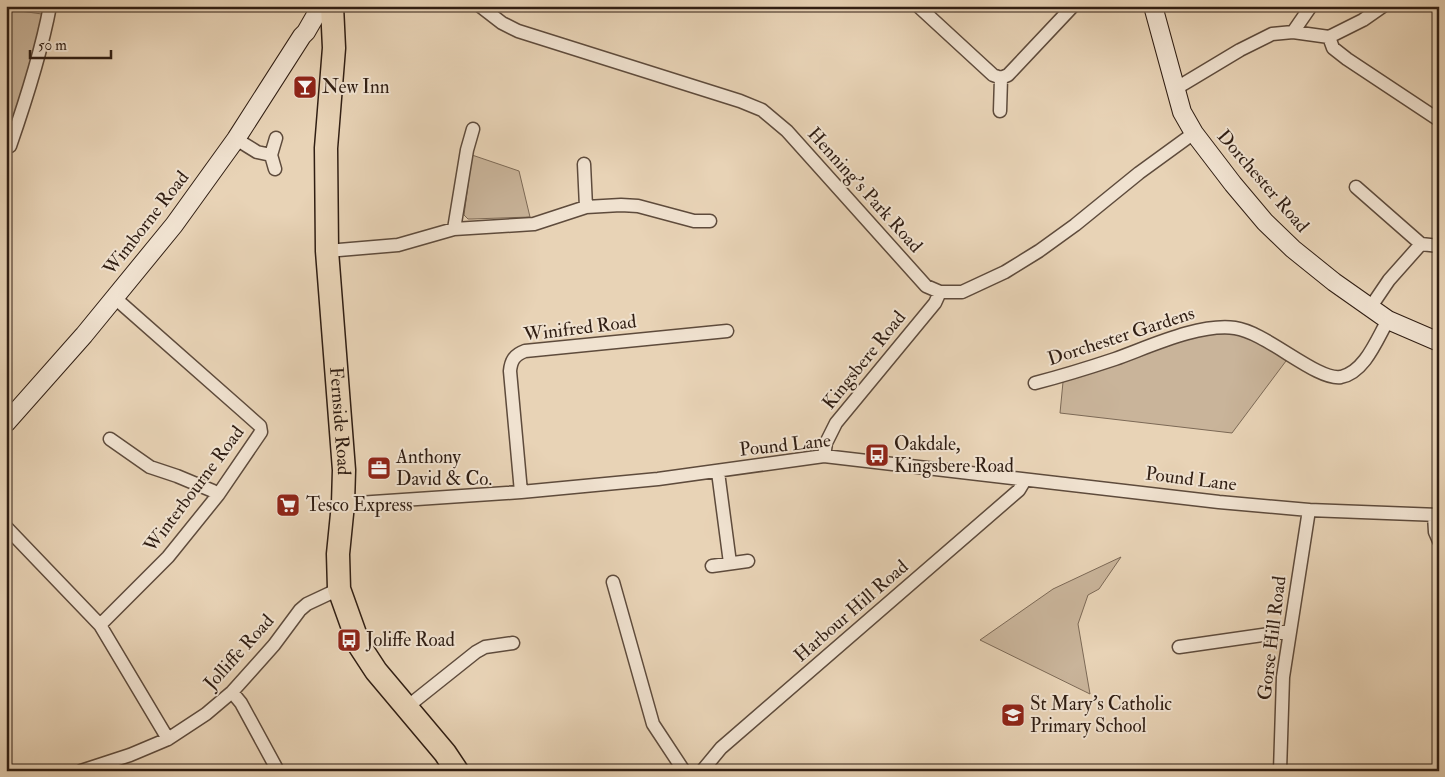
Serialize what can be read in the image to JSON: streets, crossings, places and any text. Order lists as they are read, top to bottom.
{
  "streets": {
    "highway": ["Fernside Road"],
    "main road": ["Dorchester Road", "Wimborne Road"],
    "street": [
      "Henning's Park Road",
      "Winifred Road",
      "Dorchester Gardens",
      "Kingsbere Road",
      "Pound Lane",
      "Winterbourne Road",
      "Harbour Hill Road",
      "Gorse Hill Road",
      "Jolliffe Road"
    ]
  },
  "crossings": [
    ["Dorchester Road", "Dorchester Gardens"],
    ["Henning's Park Road", "Kingsbere Road"],
    ["Wimborne Road", "Fernside Road"],
    ["Wimborne Road", "Winterbourne Road"],
    ["Winifred Road", "Pound Lane"],
    ["Kingsbere Road", "Pound Lane"],
    ["Fernside Road", "Pound Lane"],
    ["Fernside Road", "Jolliffe Road"],
    ["Pound Lane", "Harbour Hill Road"],
    ["Pound Lane", "Gorse Hill Road"]
  ],
  "places": {
    "bar": ["New Inn"],
    "bus stop": ["Oakdale, Kingsbere Road", "Joliffe Road"],
    "office": ["Anthony David & Co."],
    "supermarket": ["Tesco Express"],
    "school or university": ["St Mary's Catholic Primary School"]
  },
  "scale_bar": "50 m"
}
